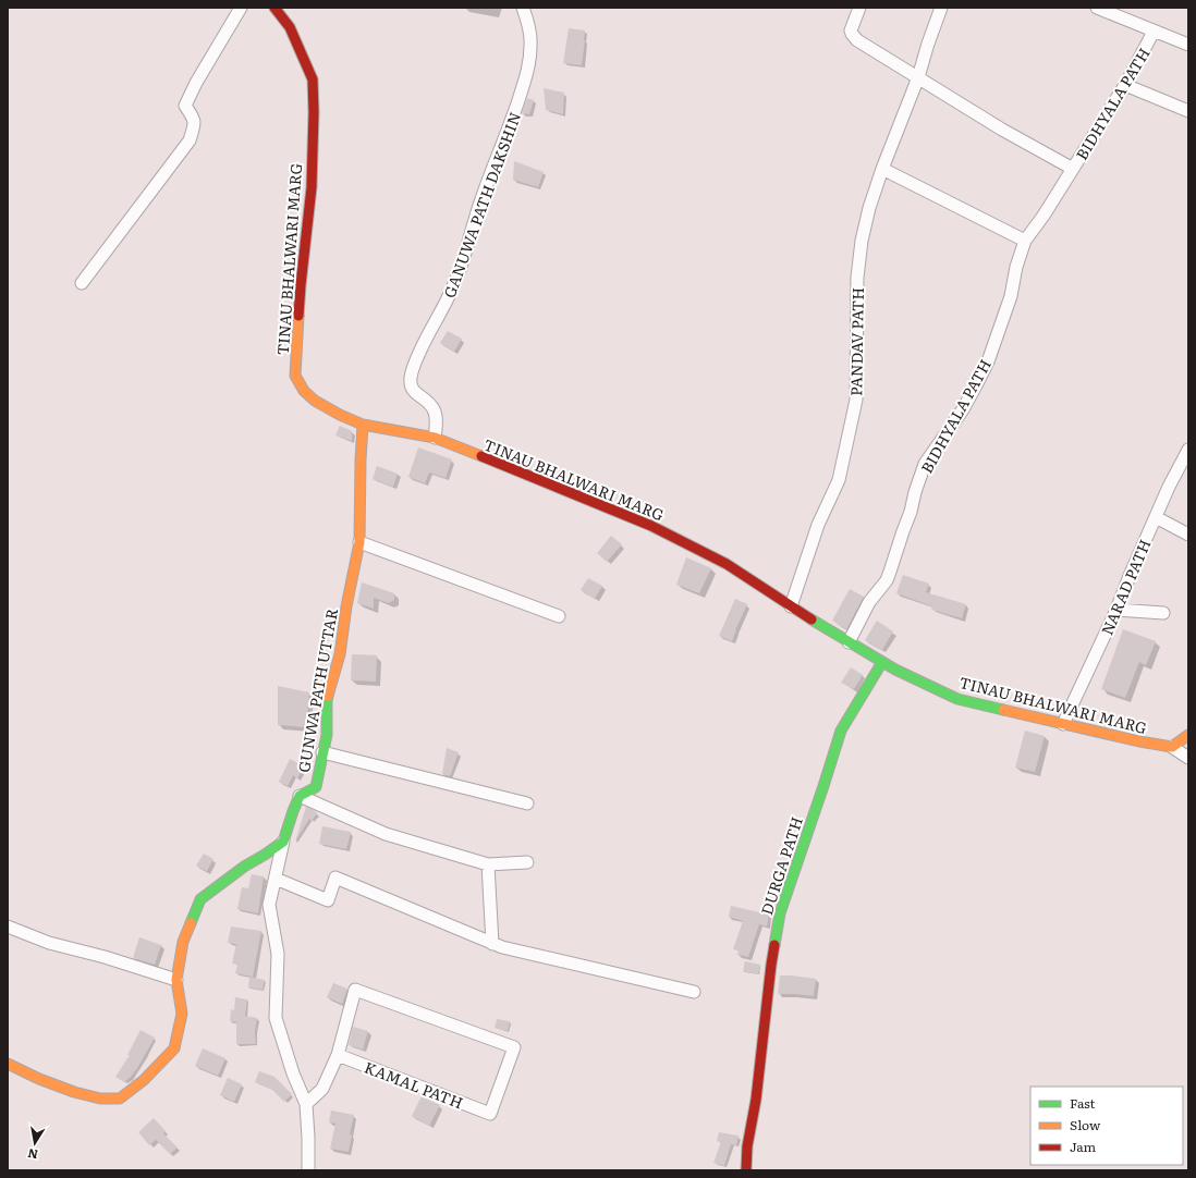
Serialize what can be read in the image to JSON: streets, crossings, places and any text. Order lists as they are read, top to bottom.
{
  "streets": {
    "street": [
      "BIDHYALA PATH",
      "GANUWA PATH DAKSHIN",
      "TINAU BHALWARI MARG",
      "PANDAV PATH",
      "NARAD PATH",
      "GUNWA PATH UTTAR",
      "DURGA PATH",
      "KAMAL PATH"
    ]
  },
  "crossings": [
    ["BIDHYALA PATH", "TINAU BHALWARI MARG"],
    ["GANUWA PATH DAKSHIN", "TINAU BHALWARI MARG"],
    ["TINAU BHALWARI MARG", "PANDAV PATH"],
    ["TINAU BHALWARI MARG", "NARAD PATH"],
    ["TINAU BHALWARI MARG", "GUNWA PATH UTTAR"],
    ["TINAU BHALWARI MARG", "DURGA PATH"]
  ],
  "legend": ["Fast", "Slow", "Jam"],
  "north": "bottom"
}
